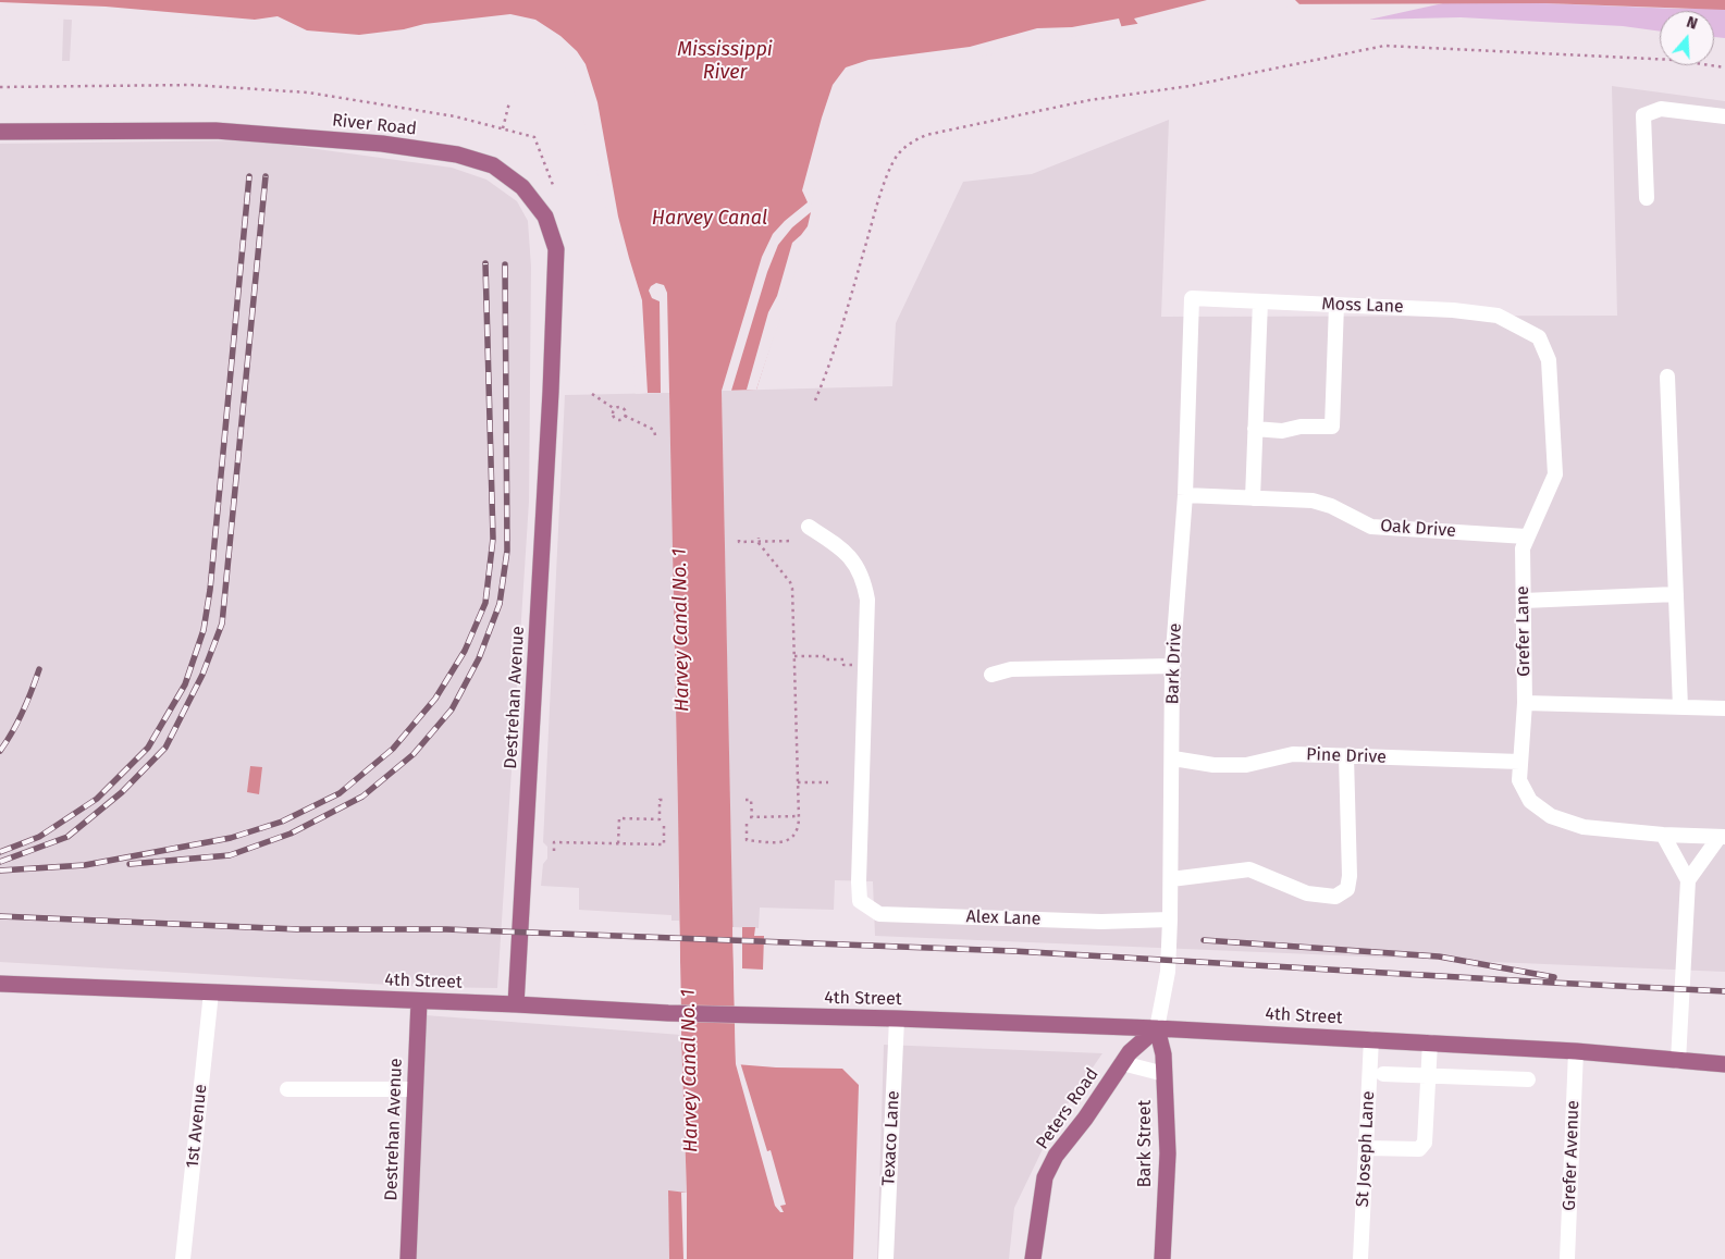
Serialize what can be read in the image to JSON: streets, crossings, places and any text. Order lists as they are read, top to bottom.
{
  "streets": {
    "main road": [
      "River Road",
      "Destrehan Avenue",
      "4th Street",
      "Peters Road",
      "Bark Street"
    ],
    "street": [
      "Moss Lane",
      "Oak Drive",
      "Grefer Lane",
      "Bark Drive",
      "Pine Drive",
      "Alex Lane",
      "1st Avenue",
      "Texaco Lane",
      "St Joseph Lane",
      "Grefer Avenue"
    ]
  },
  "crossings": [
    ["River Road", "Destrehan Avenue"],
    ["Moss Lane", "Grefer Lane"],
    ["Moss Lane", "Bark Drive"],
    ["Oak Drive", "Grefer Lane"],
    ["Oak Drive", "Bark Drive"],
    ["Grefer Lane", "Pine Drive"],
    ["Bark Drive", "Pine Drive"],
    ["Bark Drive", "Alex Lane"],
    ["Bark Drive", "4th Street"],
    ["Bark Drive", "Peters Road"],
    ["Bark Drive", "Bark Street"],
    ["Destrehan Avenue", "4th Street"],
    ["4th Street", "Peters Road"],
    ["4th Street", "1st Avenue"],
    ["4th Street", "Texaco Lane"],
    ["4th Street", "Bark Street"],
    ["4th Street", "St Joseph Lane"],
    ["4th Street", "Grefer Avenue"],
    ["Peters Road", "Bark Street"]
  ],
  "water": ["Mississippi River", "Harvey Canal", "Harvey Canal No. 1"],
  "north": "top"
}
